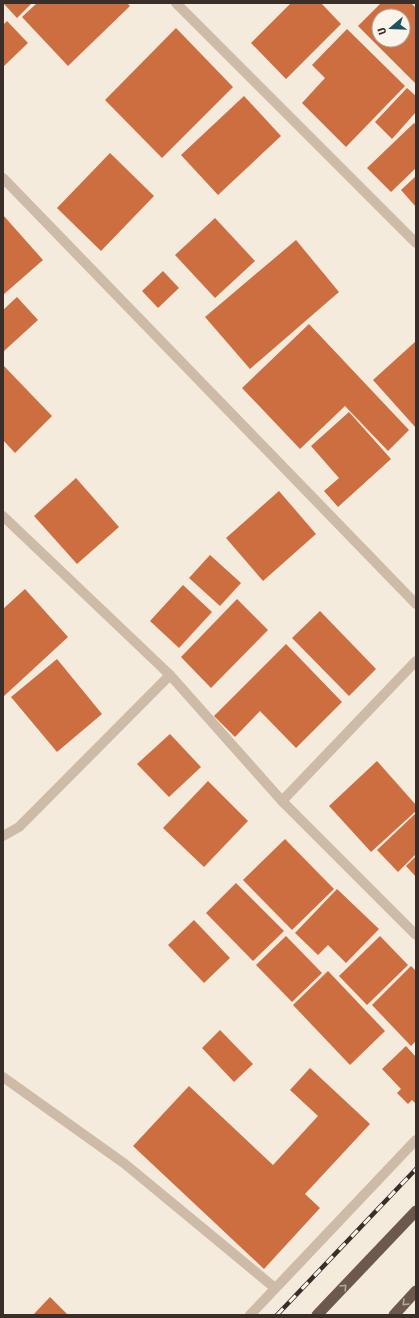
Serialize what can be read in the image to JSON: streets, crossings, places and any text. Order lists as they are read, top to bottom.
{
  "north": "left"
}
